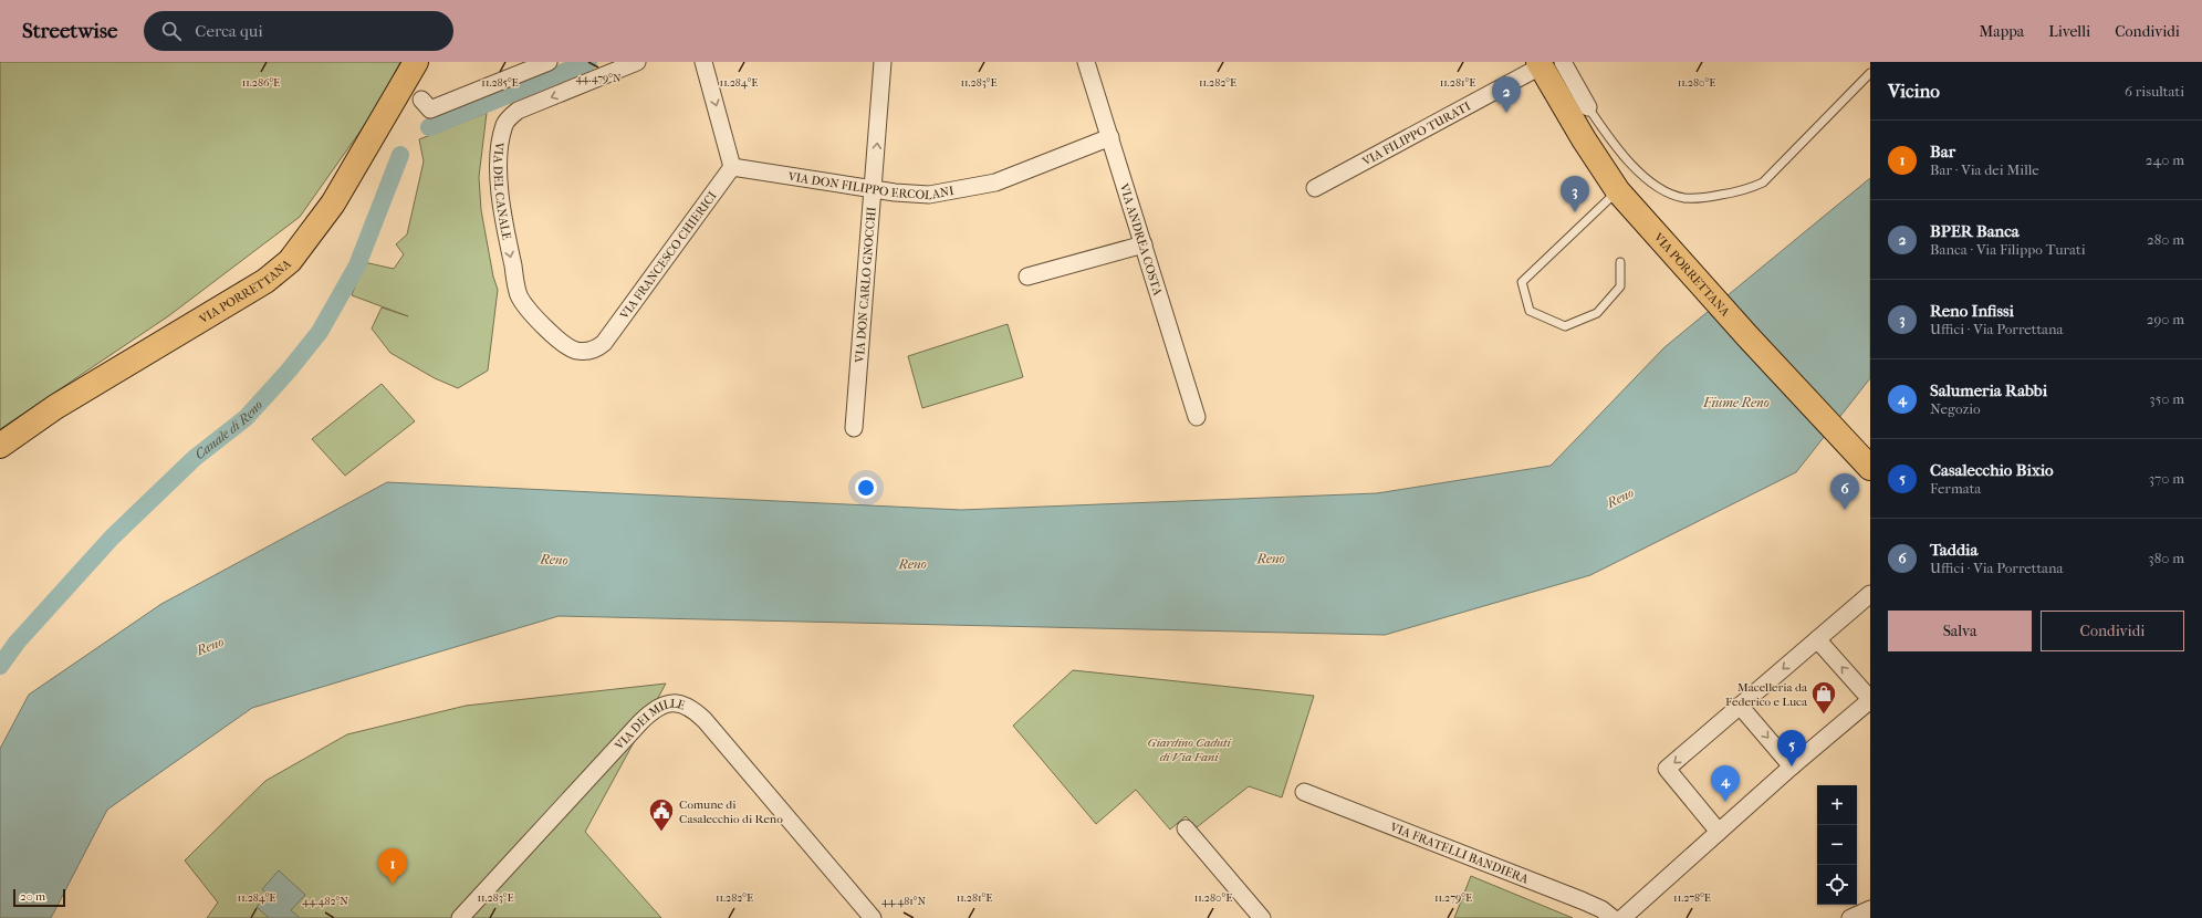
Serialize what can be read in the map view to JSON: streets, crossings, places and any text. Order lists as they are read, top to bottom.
{
  "streets": {
    "main road": ["VIA PORRETTANA"],
    "street": [
      "VIA FILIPPO TURATI",
      "VIA DON FILIPPO ERCOLANI",
      "VIA DEL CANALE",
      "VIA ANDREA COSTA",
      "VIA FRANCESCO CHIERICI",
      "VIA DON CARLO GNOCCHI",
      "VIA DEI MILLE",
      "VIA FRATELLI BANDIERA"
    ]
  },
  "crossings": [
    ["VIA FILIPPO TURATI", "VIA PORRETTANA"],
    ["VIA DON FILIPPO ERCOLANI", "VIA ANDREA COSTA"],
    ["VIA DON FILIPPO ERCOLANI", "VIA FRANCESCO CHIERICI"],
    ["VIA DON FILIPPO ERCOLANI", "VIA DON CARLO GNOCCHI"],
    ["VIA DEL CANALE", "VIA FRANCESCO CHIERICI"]
  ],
  "water": ["Fiume Reno", "Canale di Reno", "Reno"],
  "parks": ["Giardino Caduti di Via Fani"],
  "places": {
    "shop": ["Macelleria da Federico e Luca"],
    "public building": ["Comune di Casalecchio di Reno"]
  },
  "scale_bar": "20 m",
  "page": {
    "header": "Streetwise",
    "search": "Cerca qui",
    "nav": ["Mappa", "Livelli", "Condividi"],
    "heading": ["Vicino", "6 risultati"],
    "pins": [
      "2",
      "3",
      "6",
      "5",
      "4",
      "1"
    ],
    "list": [
      {
        "mark": "1",
        "name": "Bar",
        "note": "Bar · Via dei Mille",
        "value": "240 m"
      },
      {
        "mark": "2",
        "name": "BPER Banca",
        "note": "Banca · Via Filippo Turati",
        "value": "280 m"
      },
      {
        "mark": "3",
        "name": "Reno Infissi",
        "note": "Uffici · Via Porrettana",
        "value": "290 m"
      },
      {
        "mark": "4",
        "name": "Salumeria Rabbi",
        "note": "Negozio",
        "value": "350 m"
      },
      {
        "mark": "5",
        "name": "Casalecchio Bixio",
        "note": "Fermata",
        "value": "370 m"
      },
      {
        "mark": "6",
        "name": "Taddia",
        "note": "Uffici · Via Porrettana",
        "value": "380 m"
      }
    ],
    "buttons": ["Salva", "Condividi"],
    "map_buttons": ["+", "−"],
    "scale": "20 m"
  },
  "coordinates": [
    "44.479°N",
    "11.286°E",
    "11.285°E",
    "11.284°E",
    "11.283°E",
    "11.282°E",
    "11.281°E",
    "11.280°E",
    "11.279°E",
    "11.278°E",
    "44.482°N",
    "44.481°N"
  ]
}
